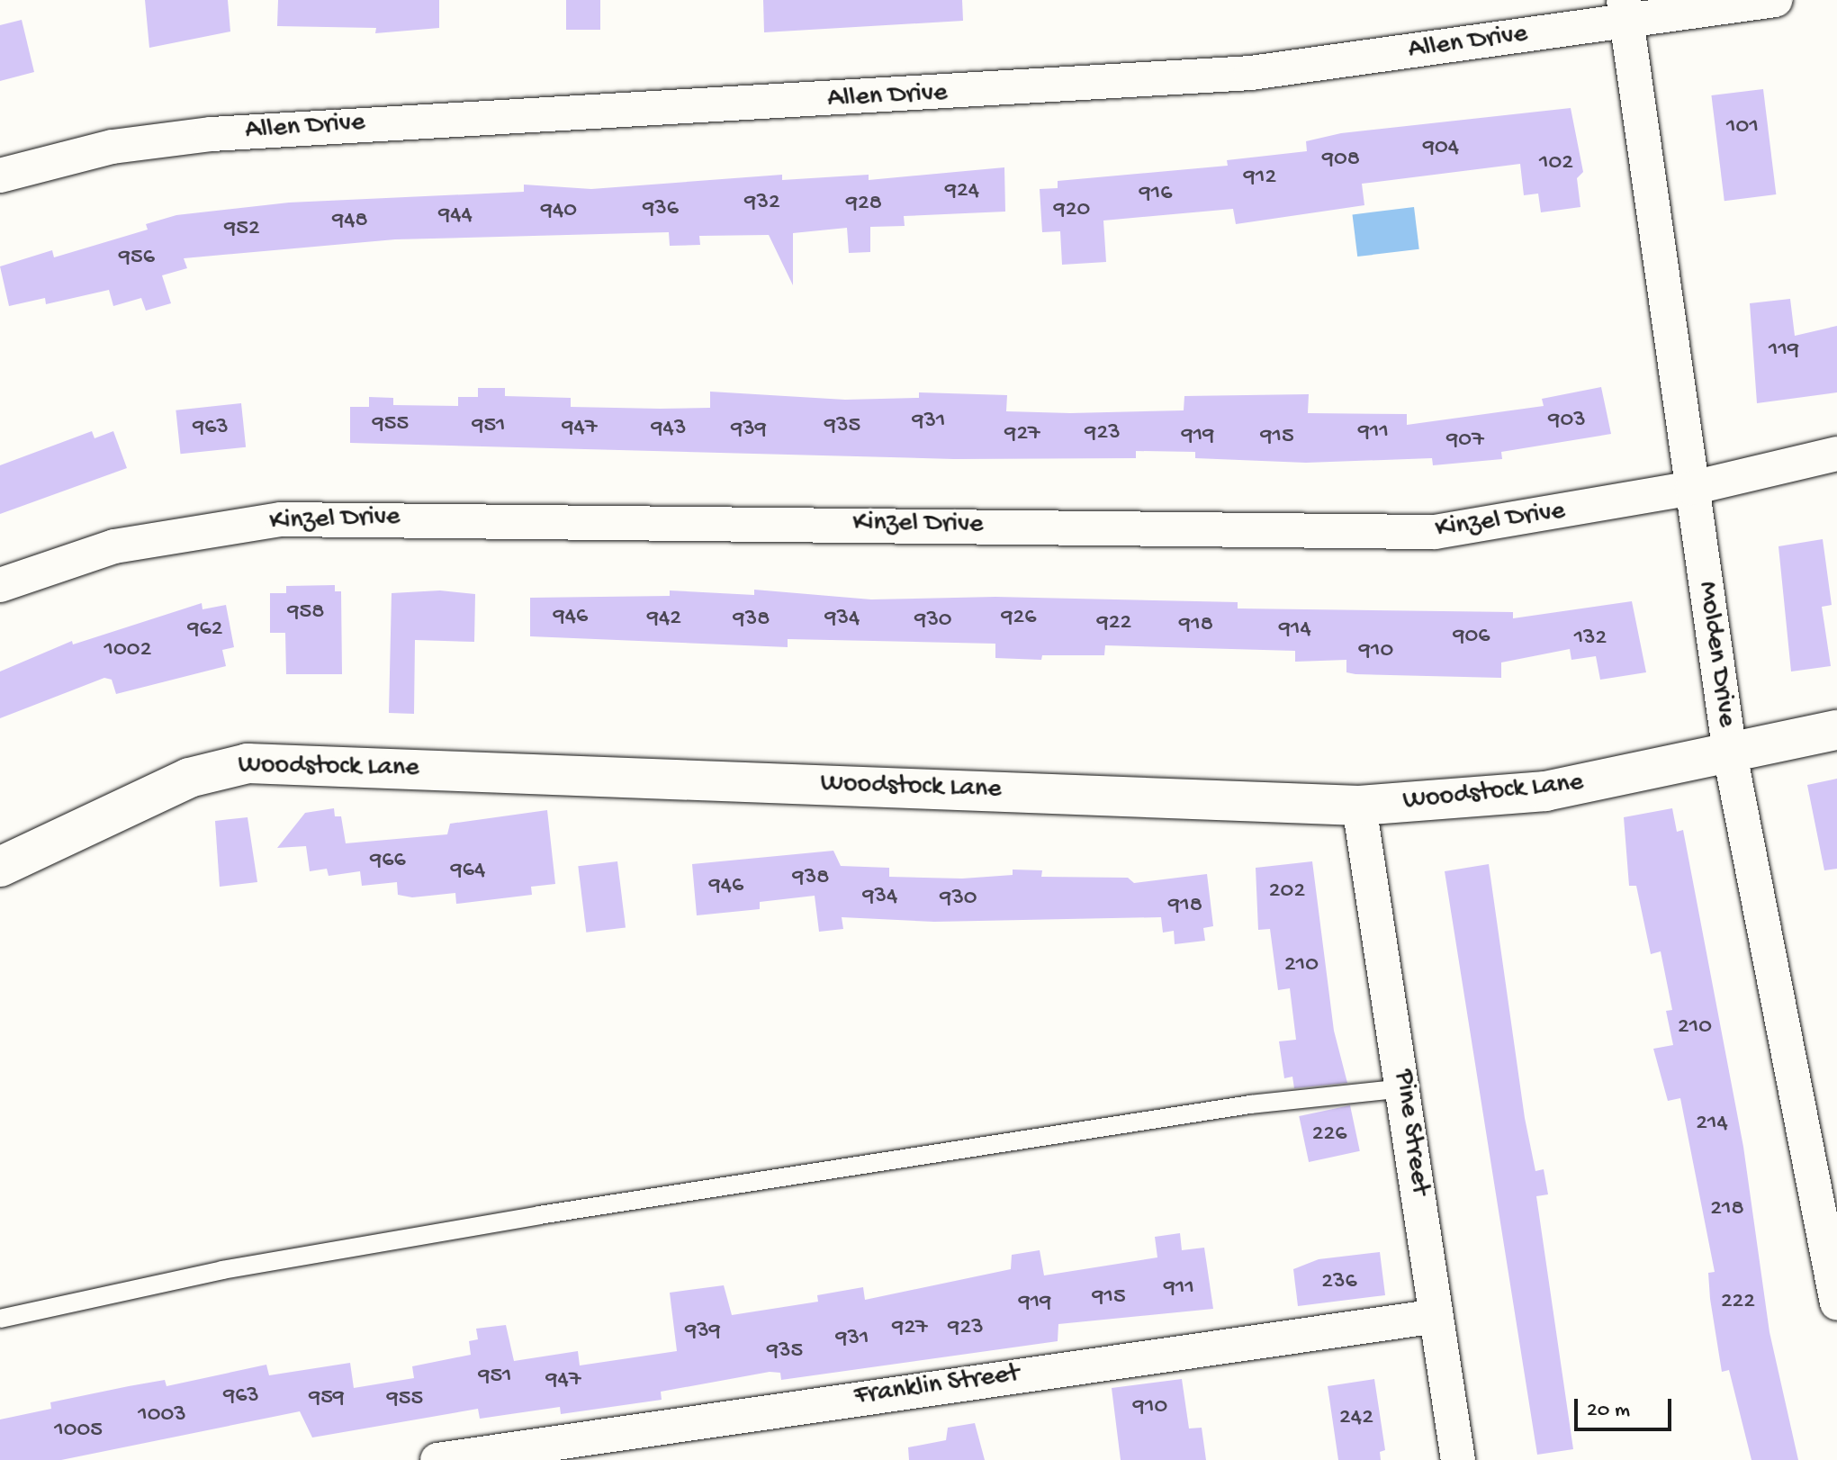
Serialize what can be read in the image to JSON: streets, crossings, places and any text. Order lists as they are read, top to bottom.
{
  "streets": {
    "street": [
      "Allen Drive",
      "Kinzel Drive",
      "Molden Drive",
      "Woodstock Lane",
      "Pine Street",
      "Franklin Street"
    ]
  },
  "crossings": [
    ["Allen Drive", "Molden Drive"],
    ["Kinzel Drive", "Molden Drive"],
    ["Molden Drive", "Woodstock Lane"],
    ["Woodstock Lane", "Pine Street"],
    ["Pine Street", "Franklin Street"]
  ],
  "house_numbers": [
    "101",
    "904",
    "908",
    "102",
    "912",
    "924",
    "916",
    "932",
    "928",
    "936",
    "920",
    "940",
    "944",
    "948",
    "952",
    "956",
    "119",
    "903",
    "931",
    "955",
    "951",
    "935",
    "963",
    "947",
    "943",
    "939",
    "911",
    "923",
    "927",
    "919",
    "915",
    "907",
    "958",
    "946",
    "926",
    "942",
    "934",
    "938",
    "930",
    "922",
    "918",
    "962",
    "914",
    "906",
    "132",
    "1002",
    "910",
    "966",
    "964",
    "938",
    "946",
    "202",
    "934",
    "930",
    "918",
    "210",
    "210",
    "214",
    "226",
    "218",
    "236",
    "911",
    "915",
    "222",
    "919",
    "927",
    "923",
    "939",
    "931",
    "935",
    "951",
    "947",
    "963",
    "959",
    "955",
    "910",
    "1003",
    "242",
    "1005"
  ],
  "scale_bar": "20 m"
}
